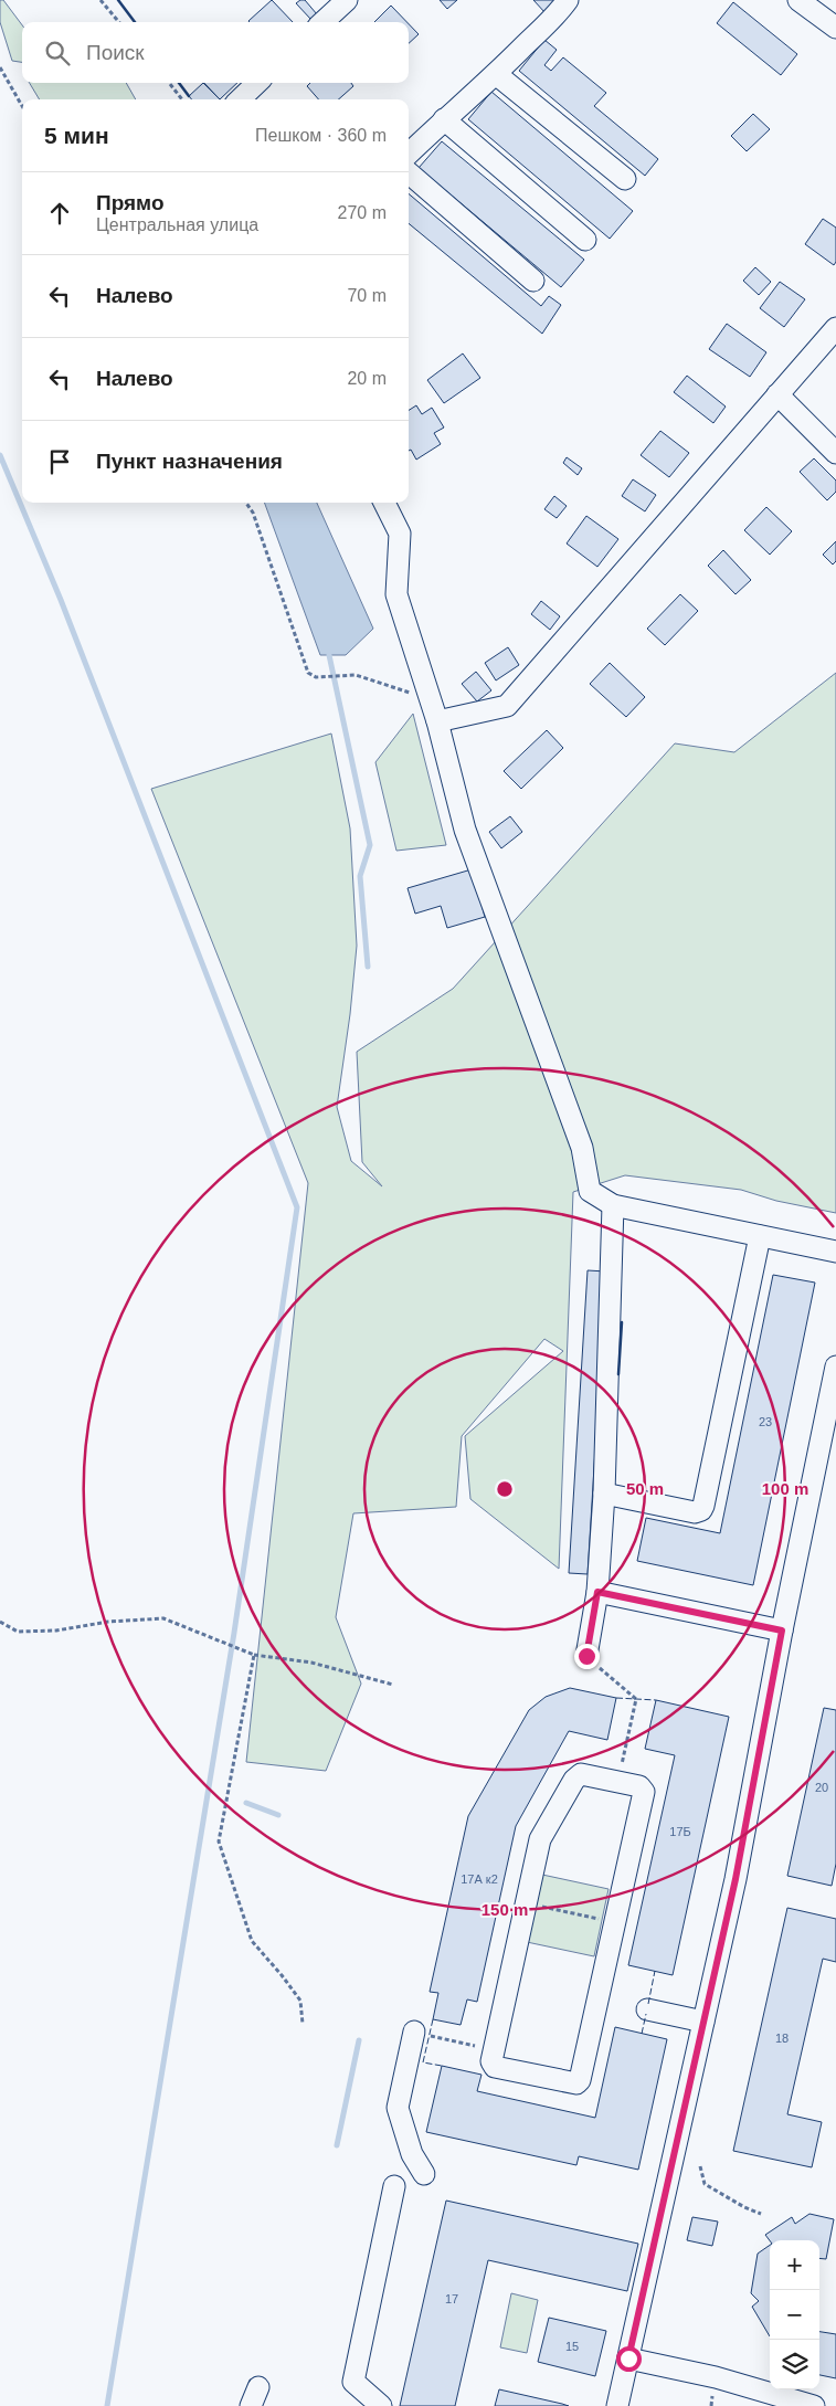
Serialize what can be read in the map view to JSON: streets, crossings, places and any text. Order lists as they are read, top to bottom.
{
  "house_numbers": [
    "23",
    "20",
    "17Б",
    "17А к2",
    "18",
    "17",
    "15"
  ],
  "page": {
    "search": "Поиск",
    "heading": ["5 мин", "Пешком · 360 m"],
    "list": [
      ["Прямо", "Центральная улица", "270 m"],
      ["Налево", "70 m"],
      ["Налево", "20 m"],
      "Пункт назначения"
    ],
    "map_buttons": ["+", "−"]
  },
  "rings": ["50 m", "100 m", "150 m"]
}
